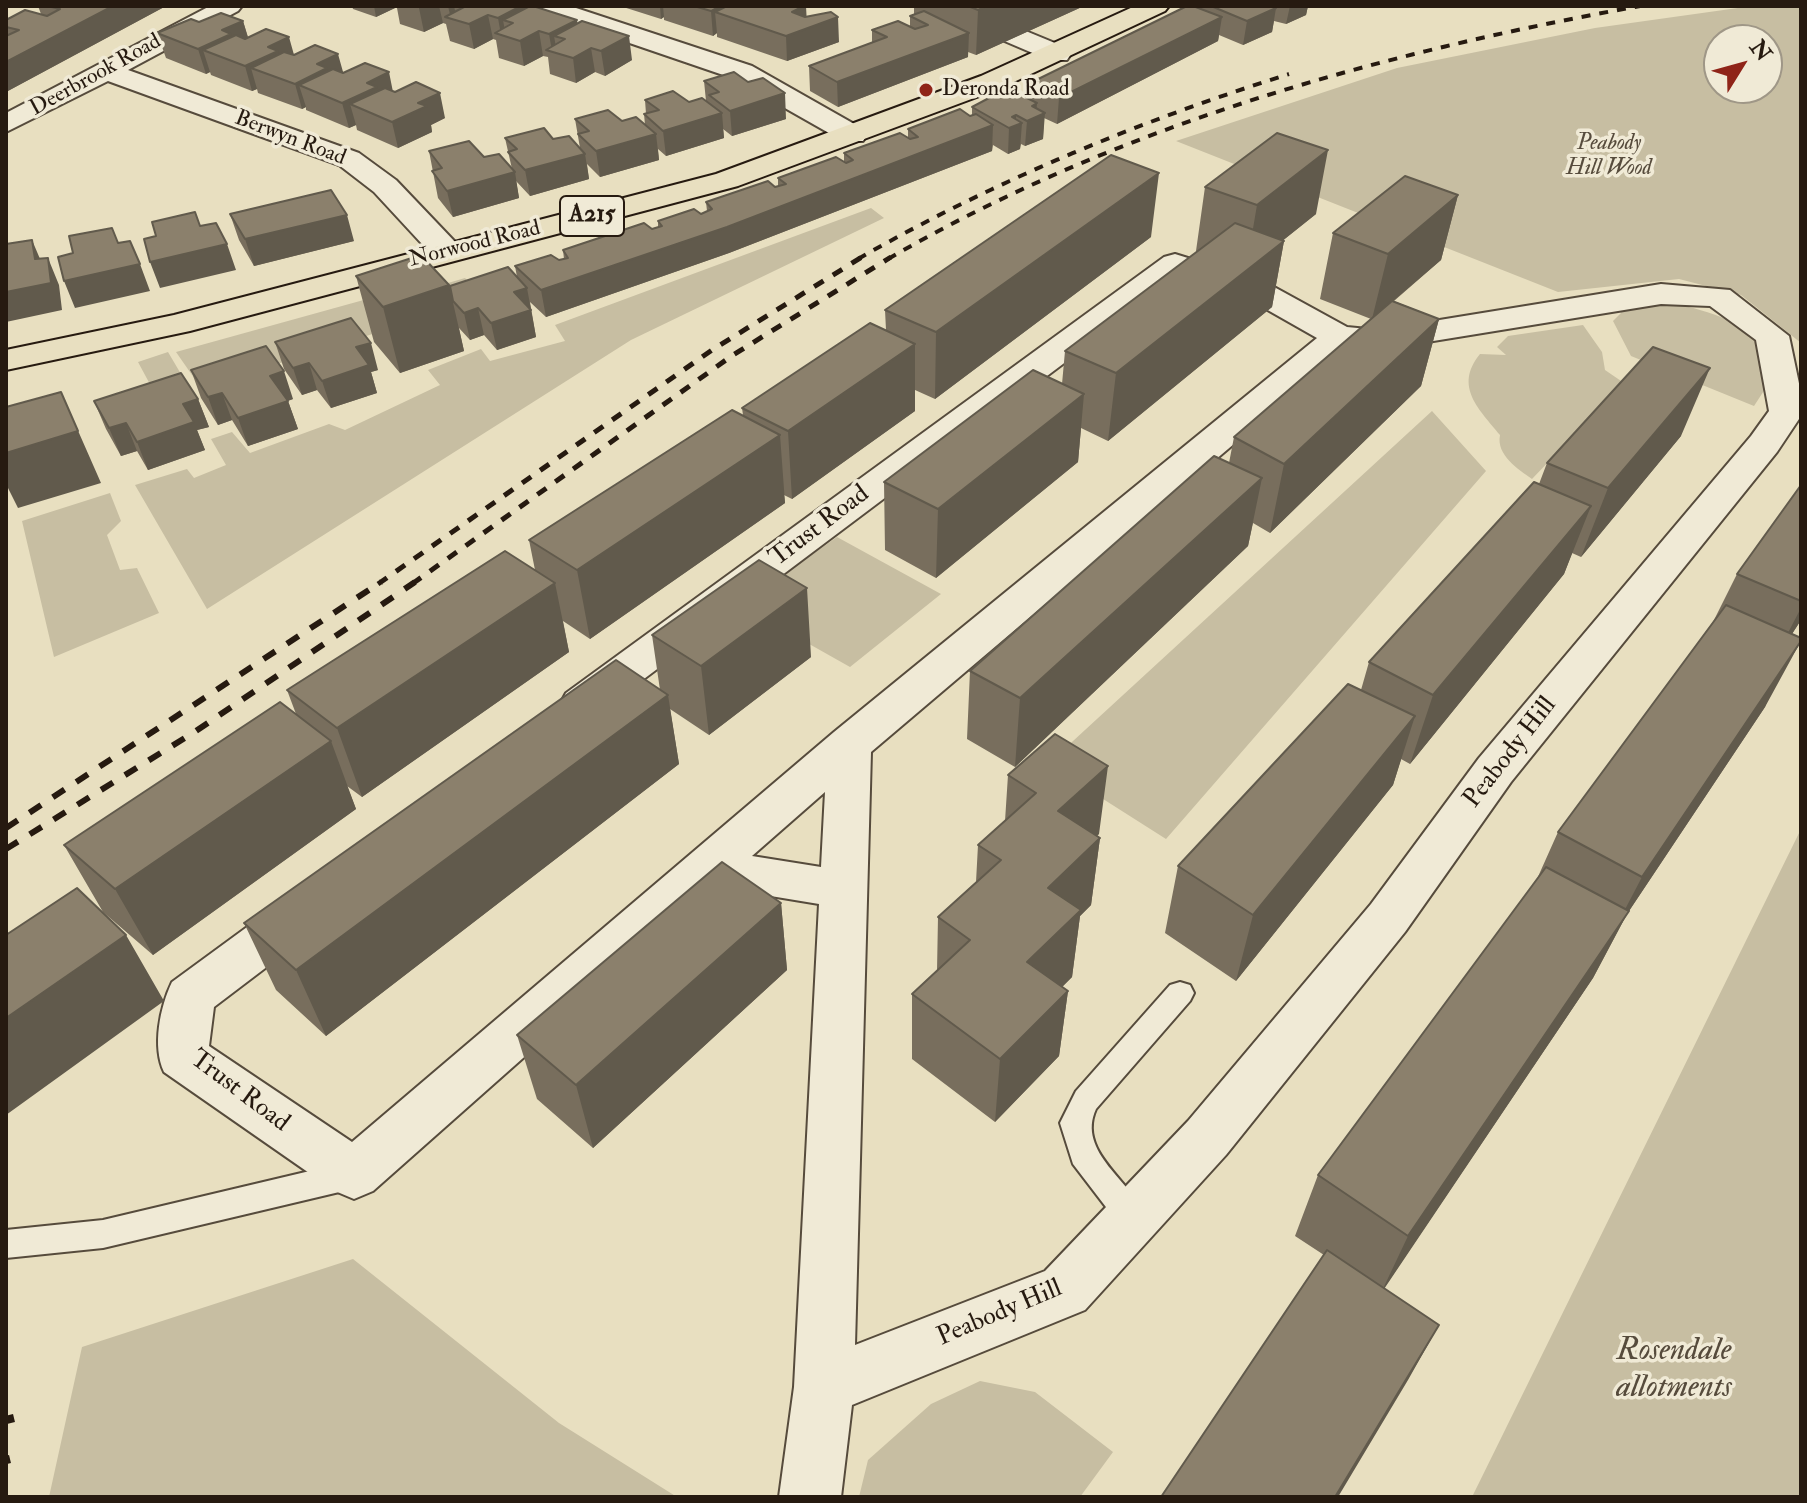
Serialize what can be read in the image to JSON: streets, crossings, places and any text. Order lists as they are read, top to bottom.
{
  "streets": {
    "main road": ["A215", "Norwood Road"],
    "street": [
      "Deerbrook Road",
      "Berwyn Road",
      "Trust Road",
      "Peabody Hill"
    ]
  },
  "crossings": [
    ["Deerbrook Road", "Berwyn Road"],
    ["Berwyn Road", "Norwood Road"],
    ["Trust Road", "Peabody Hill"]
  ],
  "parks": ["Peabody Hill Wood", "Rosendale allotments"],
  "places": ["Deronda Road"],
  "north": "top right"
}
